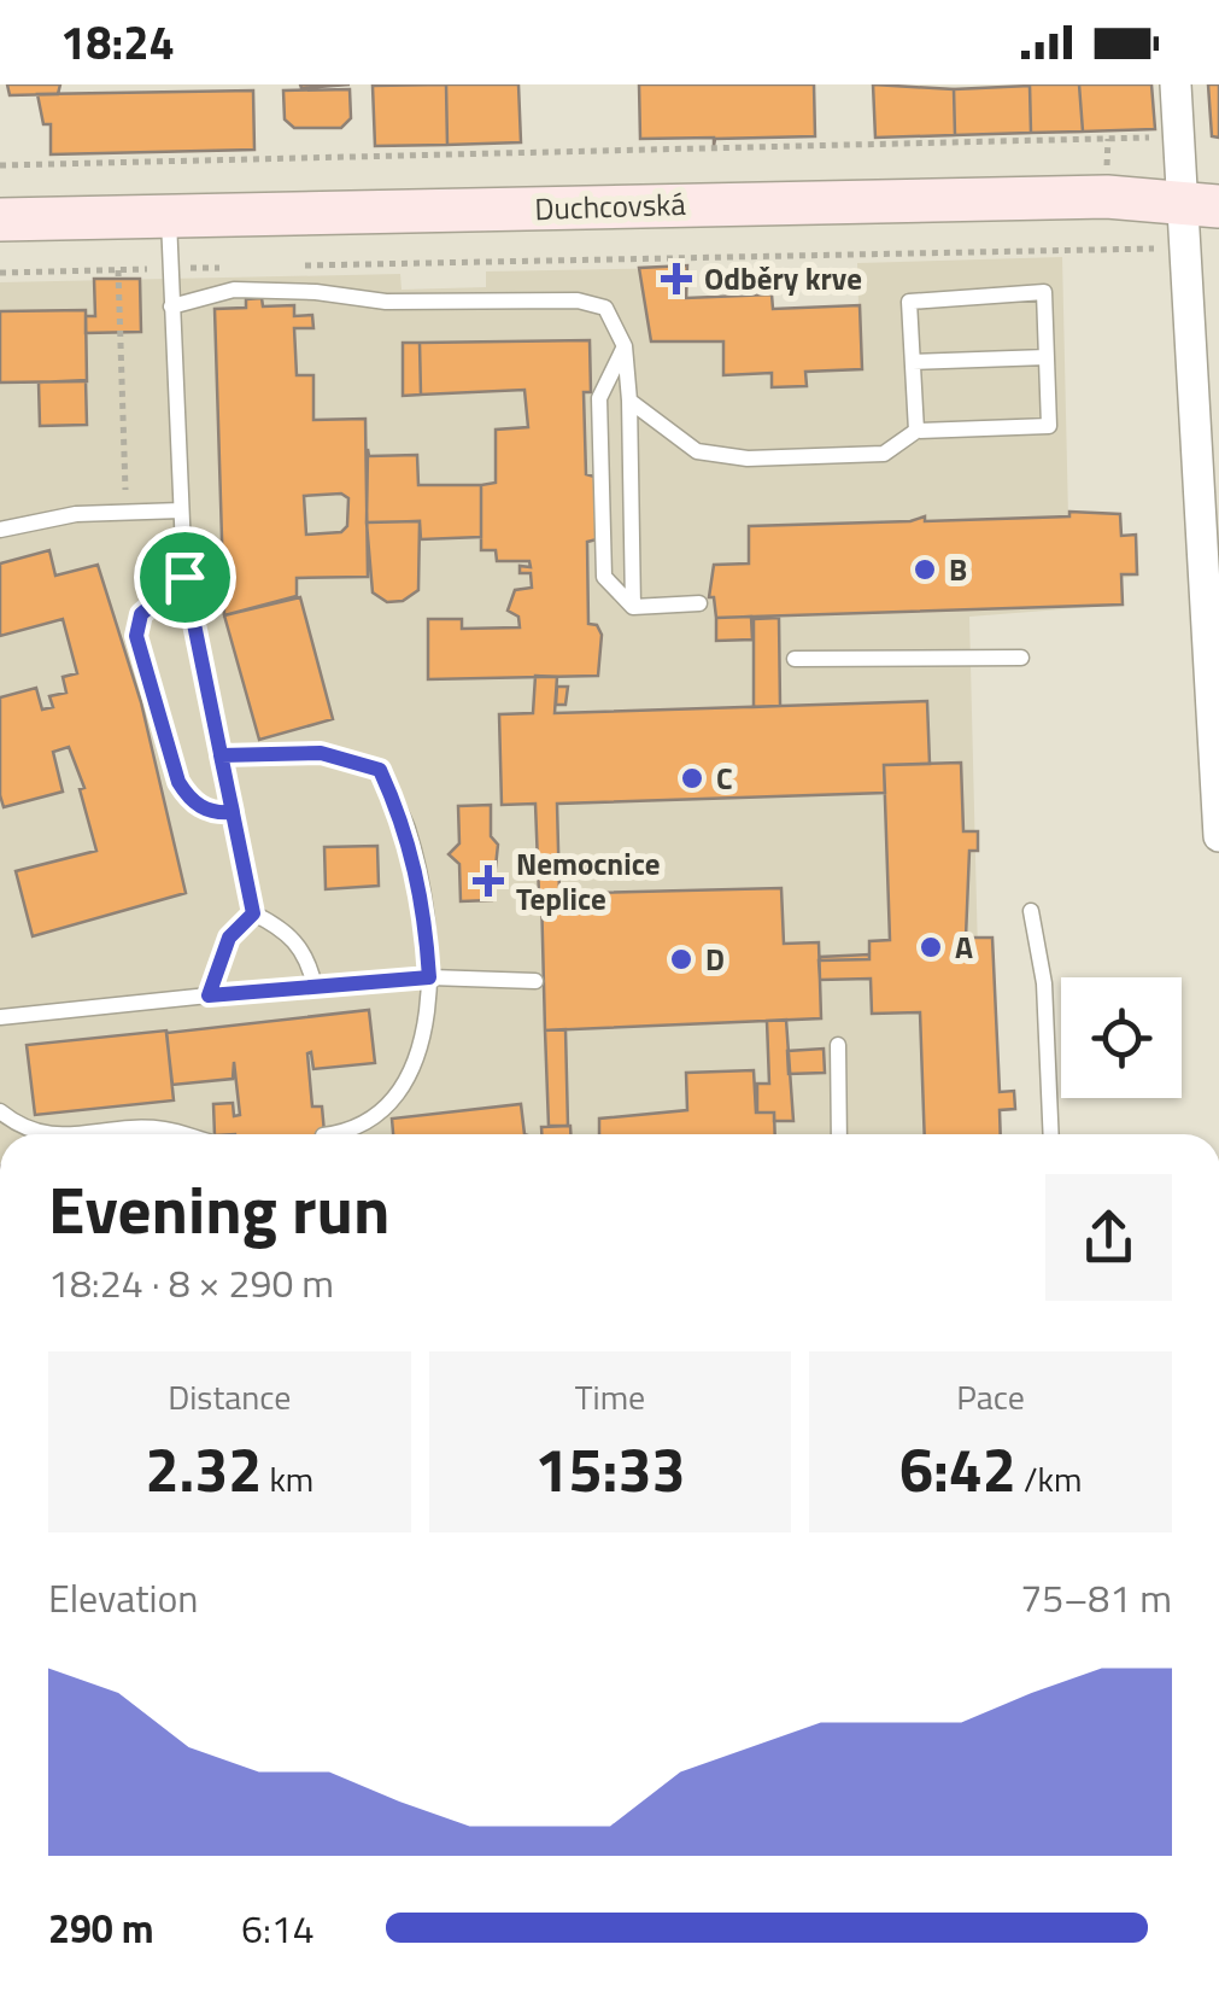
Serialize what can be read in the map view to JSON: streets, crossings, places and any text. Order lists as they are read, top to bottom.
{
  "streets": {
    "street": ["Duchcovská"]
  },
  "places": {
    "health": ["Odběry krve", "Nemocnice Teplice"],
    "other": [
      "B",
      "C",
      "A",
      "D"
    ]
  },
  "page": {
    "status": "18:24",
    "heading": ["Evening run", "18:24 · 8 × 290 m"],
    "stats": [
      ["Distance", "2.32 km"],
      ["Time", "15:33"],
      ["Pace", "6:42 /km"]
    ],
    "chart": ["Elevation", "75–81 m"],
    "list": [
      {
        "name": "290 m",
        "note": "6:14"
      }
    ]
  }
}
